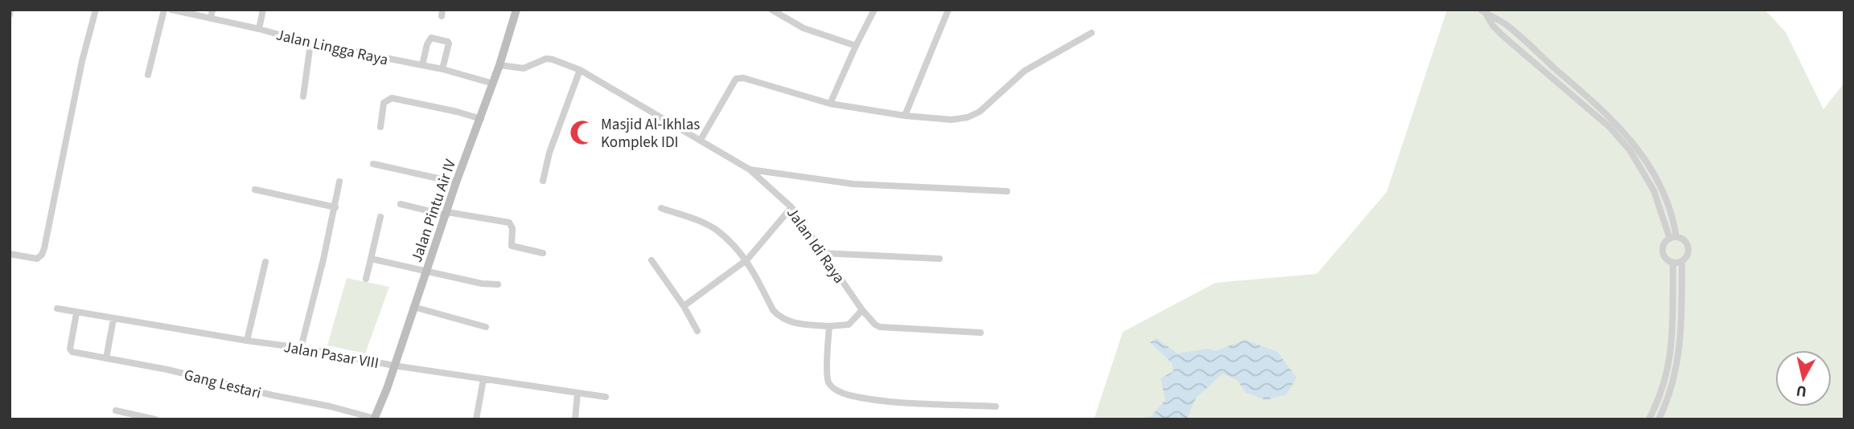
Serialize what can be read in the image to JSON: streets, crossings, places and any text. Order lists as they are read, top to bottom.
{
  "streets": {
    "main road": ["Jalan Pintu Air IV"],
    "street": [
      "Jalan Lingga Raya",
      "Jalan Idi Raya",
      "Jalan Pasar VIII",
      "Gang Lestari"
    ]
  },
  "crossings": [
    ["Jalan Lingga Raya", "Jalan Pintu Air IV"],
    ["Jalan Pintu Air IV", "Jalan Idi Raya"],
    ["Jalan Pintu Air IV", "Jalan Pasar VIII"],
    ["Jalan Pintu Air IV", "Gang Lestari"],
    ["Jalan Pasar VIII", "Gang Lestari"]
  ],
  "places": {
    "mosque": ["Masjid Al-Ikhlas Komplek IDI"]
  },
  "north": "bottom"
}
